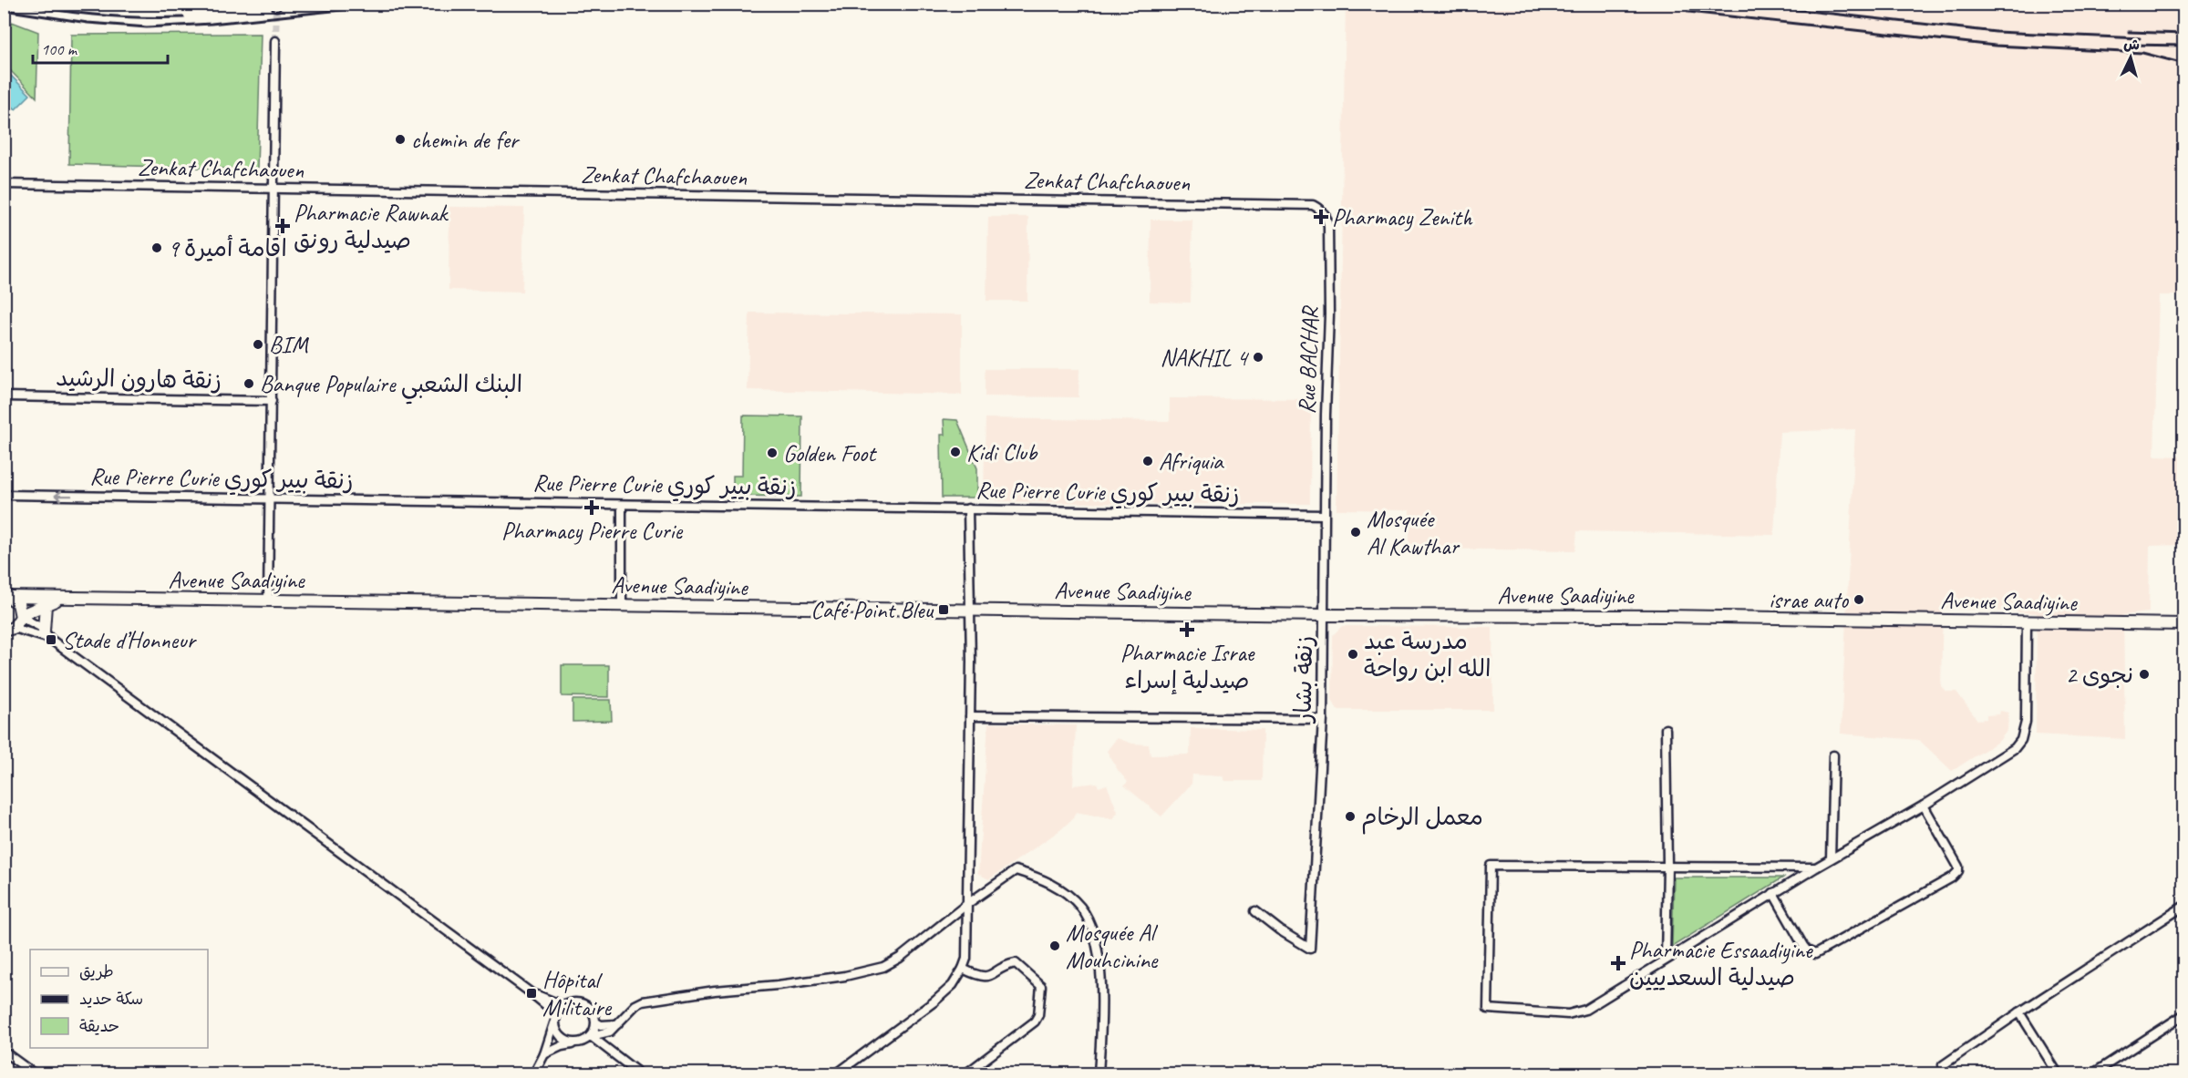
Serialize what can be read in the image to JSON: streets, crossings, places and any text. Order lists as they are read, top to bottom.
{
  "streets": {
    "main road": ["Avenue Saadiyine"],
    "street": [
      "Zenkat Chafchaouen",
      "Rue BACHAR",
      "زنقة هارون الرشيد",
      "Rue Pierre Curie زنقة بيير كوري",
      "زنقة بشار"
    ]
  },
  "crossings": [
    ["Zenkat Chafchaouen", "Rue BACHAR"],
    ["Rue BACHAR", "Rue Pierre Curie زنقة بيير كوري"],
    ["Rue BACHAR", "زنقة بشار"],
    ["Rue Pierre Curie زنقة بيير كوري", "زنقة بشار"],
    ["Avenue Saadiyine", "زنقة بشار"]
  ],
  "places": {
    "other": [
      "chemin de fer",
      "اقامة أميرة 9",
      "BIM",
      "NAKHIL 4",
      "Banque Populaire البنك الشعبي",
      "Kidi Club",
      "Golden Foot",
      "Afriquia",
      "Mosquée Al Kawthar",
      "israe auto",
      "مدرسة عبد الله ابن رواحة",
      "نجوى 2",
      "معمل الرخام",
      "Mosquée Al Mouhcinine"
    ],
    "health": [
      "Pharmacy Zenith",
      "Pharmacie Rawnak صيدلية رونق",
      "Pharmacy Pierre Curie",
      "Pharmacie Israe صيدلية إسراء",
      "Pharmacie Essaadiyine صيدلية السعدييين"
    ],
    "transit": ["Café Point Bleu", "Stade d’Honneur", "Hôpital Militaire"]
  },
  "legend": ["طريق", "سكة حديد", "حديقة"],
  "scale_bar": "100 m",
  "north": "top"
}
